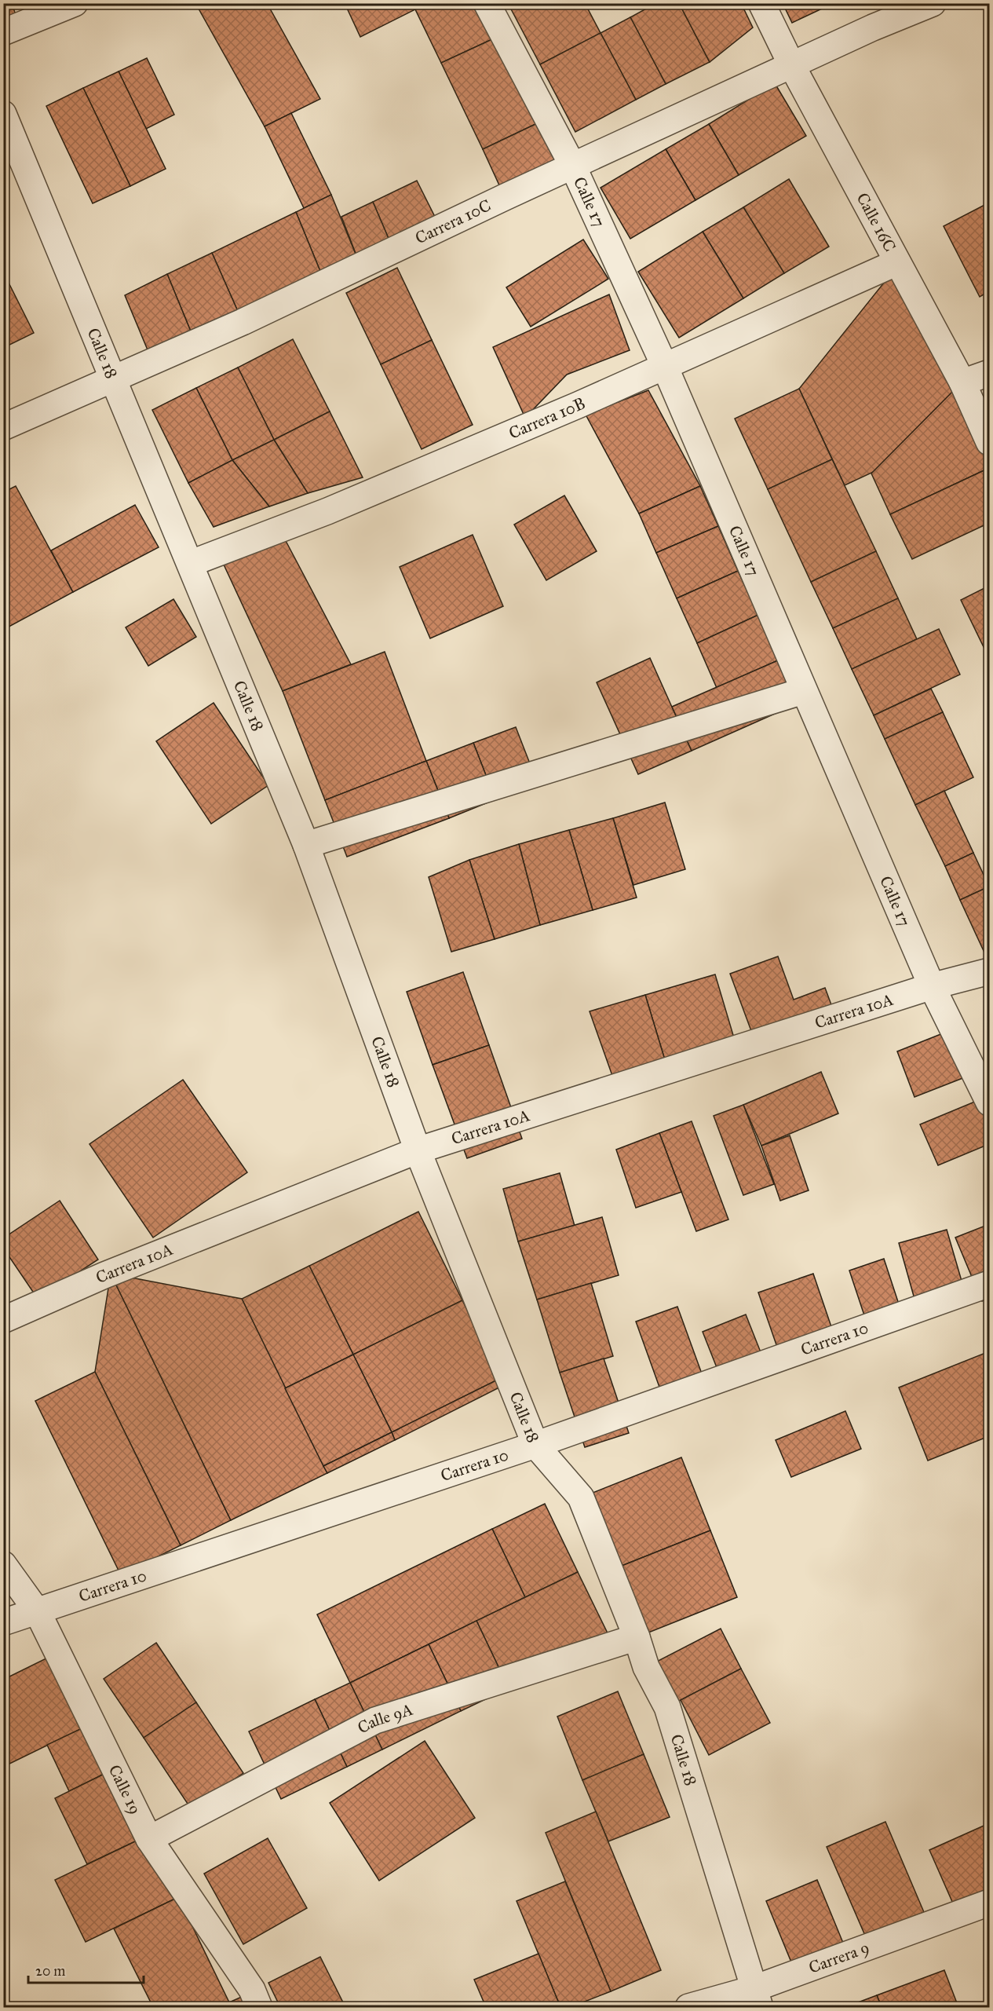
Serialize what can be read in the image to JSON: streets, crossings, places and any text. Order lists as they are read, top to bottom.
{
  "streets": {
    "street": [
      "Calle 17",
      "Carrera 10C",
      "Calle 16C",
      "Calle 18",
      "Carrera 10B",
      "Carrera 10A",
      "Carrera 10",
      "Calle 9A",
      "Calle 19",
      "Carrera 9"
    ]
  },
  "crossings": [
    ["Calle 17", "Carrera 10C"],
    ["Calle 17", "Carrera 10B"],
    ["Calle 17", "Carrera 10A"],
    ["Carrera 10C", "Calle 16C"],
    ["Carrera 10C", "Calle 18"],
    ["Calle 16C", "Carrera 10B"],
    ["Calle 18", "Carrera 10B"],
    ["Calle 18", "Carrera 10A"],
    ["Calle 18", "Carrera 10"],
    ["Calle 18", "Calle 9A"],
    ["Calle 18", "Carrera 9"],
    ["Carrera 10", "Calle 19"],
    ["Calle 9A", "Calle 19"]
  ],
  "scale_bar": "20 m"
}
